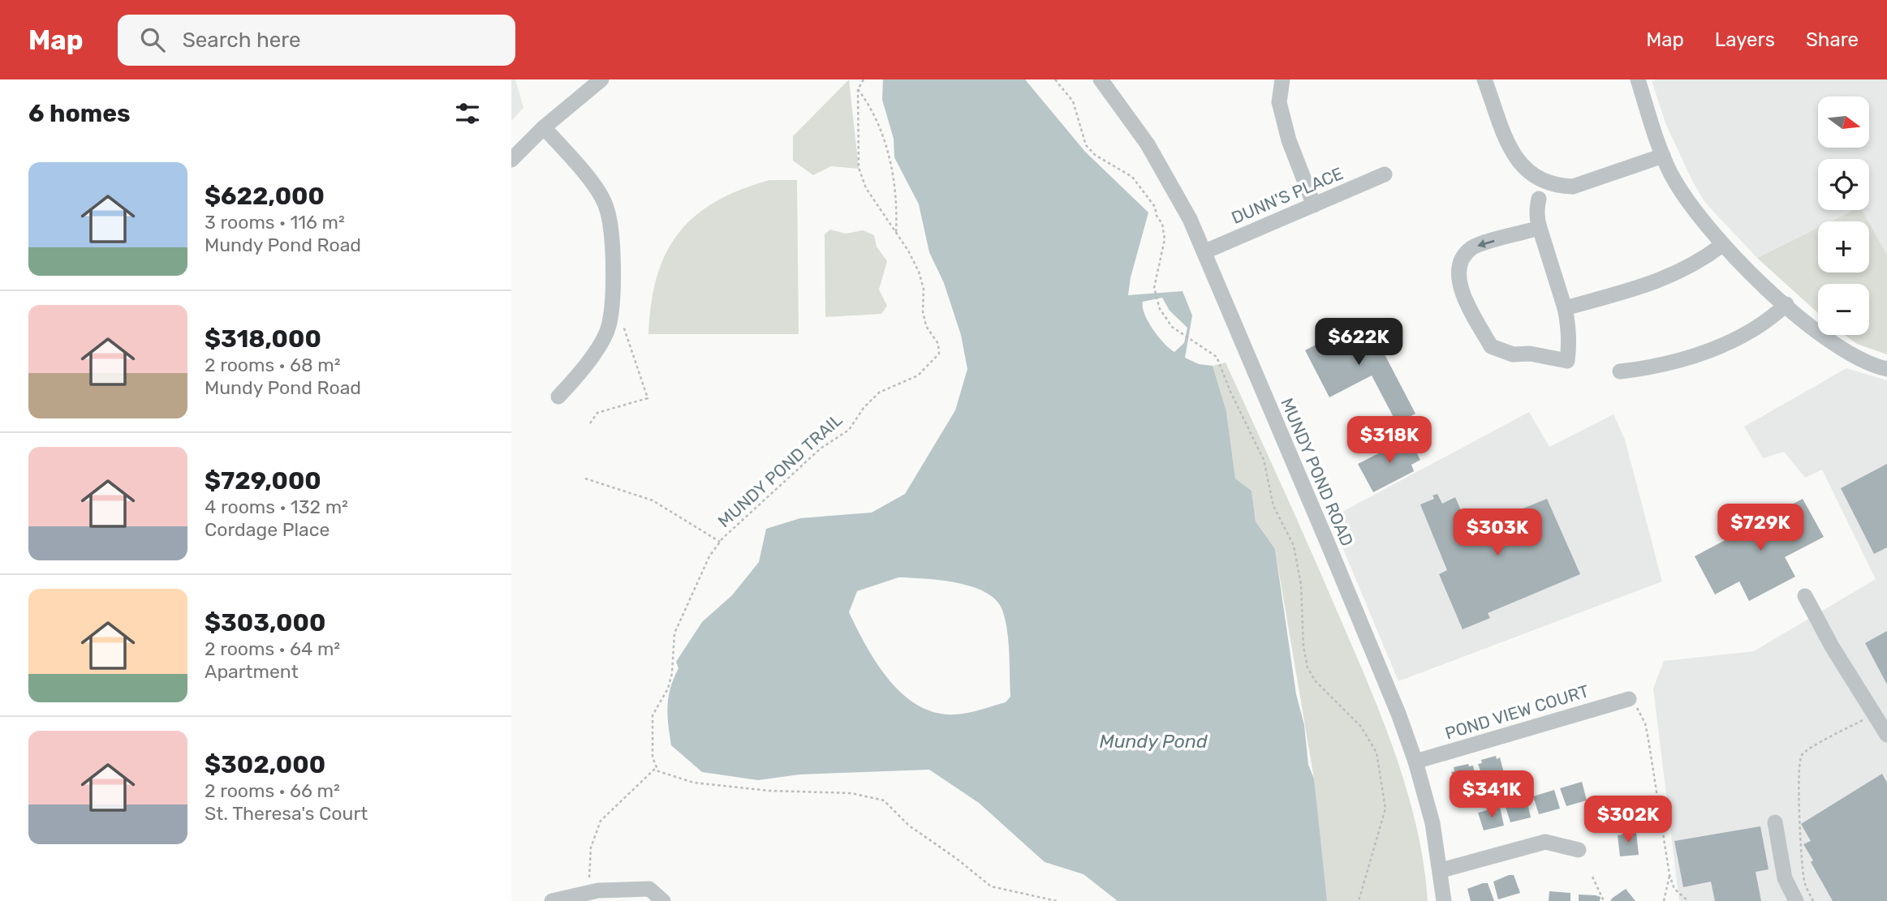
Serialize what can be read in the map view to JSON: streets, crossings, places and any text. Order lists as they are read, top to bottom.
{
  "streets": {
    "street": ["DUNN'S PLACE", "MUNDY POND ROAD", "POND VIEW COURT"],
    "path": ["MUNDY POND TRAIL"]
  },
  "crossings": [
    ["DUNN'S PLACE", "MUNDY POND ROAD"],
    ["MUNDY POND ROAD", "POND VIEW COURT"]
  ],
  "water": ["Mundy Pond"],
  "north": "right",
  "page": {
    "header": "Map",
    "search": "Search here",
    "nav": ["Map", "Layers", "Share"],
    "heading": "6 homes",
    "map_buttons": ["+", "−"],
    "list": [
      {
        "name": "$622,000",
        "note": "3 rooms · 116 m² · Mundy Pond Road"
      },
      {
        "name": "$318,000",
        "note": "2 rooms · 68 m² · Mundy Pond Road"
      },
      {
        "name": "$729,000",
        "note": "4 rooms · 132 m² · Cordage Place"
      },
      {
        "name": "$303,000",
        "note": "2 rooms · 64 m² · Apartment"
      },
      {
        "name": "$302,000",
        "note": "2 rooms · 66 m² · St. Theresa's Court"
      }
    ],
    "price": [
      "$622K",
      "$318K",
      "$729K",
      "$303K",
      "$341K",
      "$302K"
    ]
  }
}
